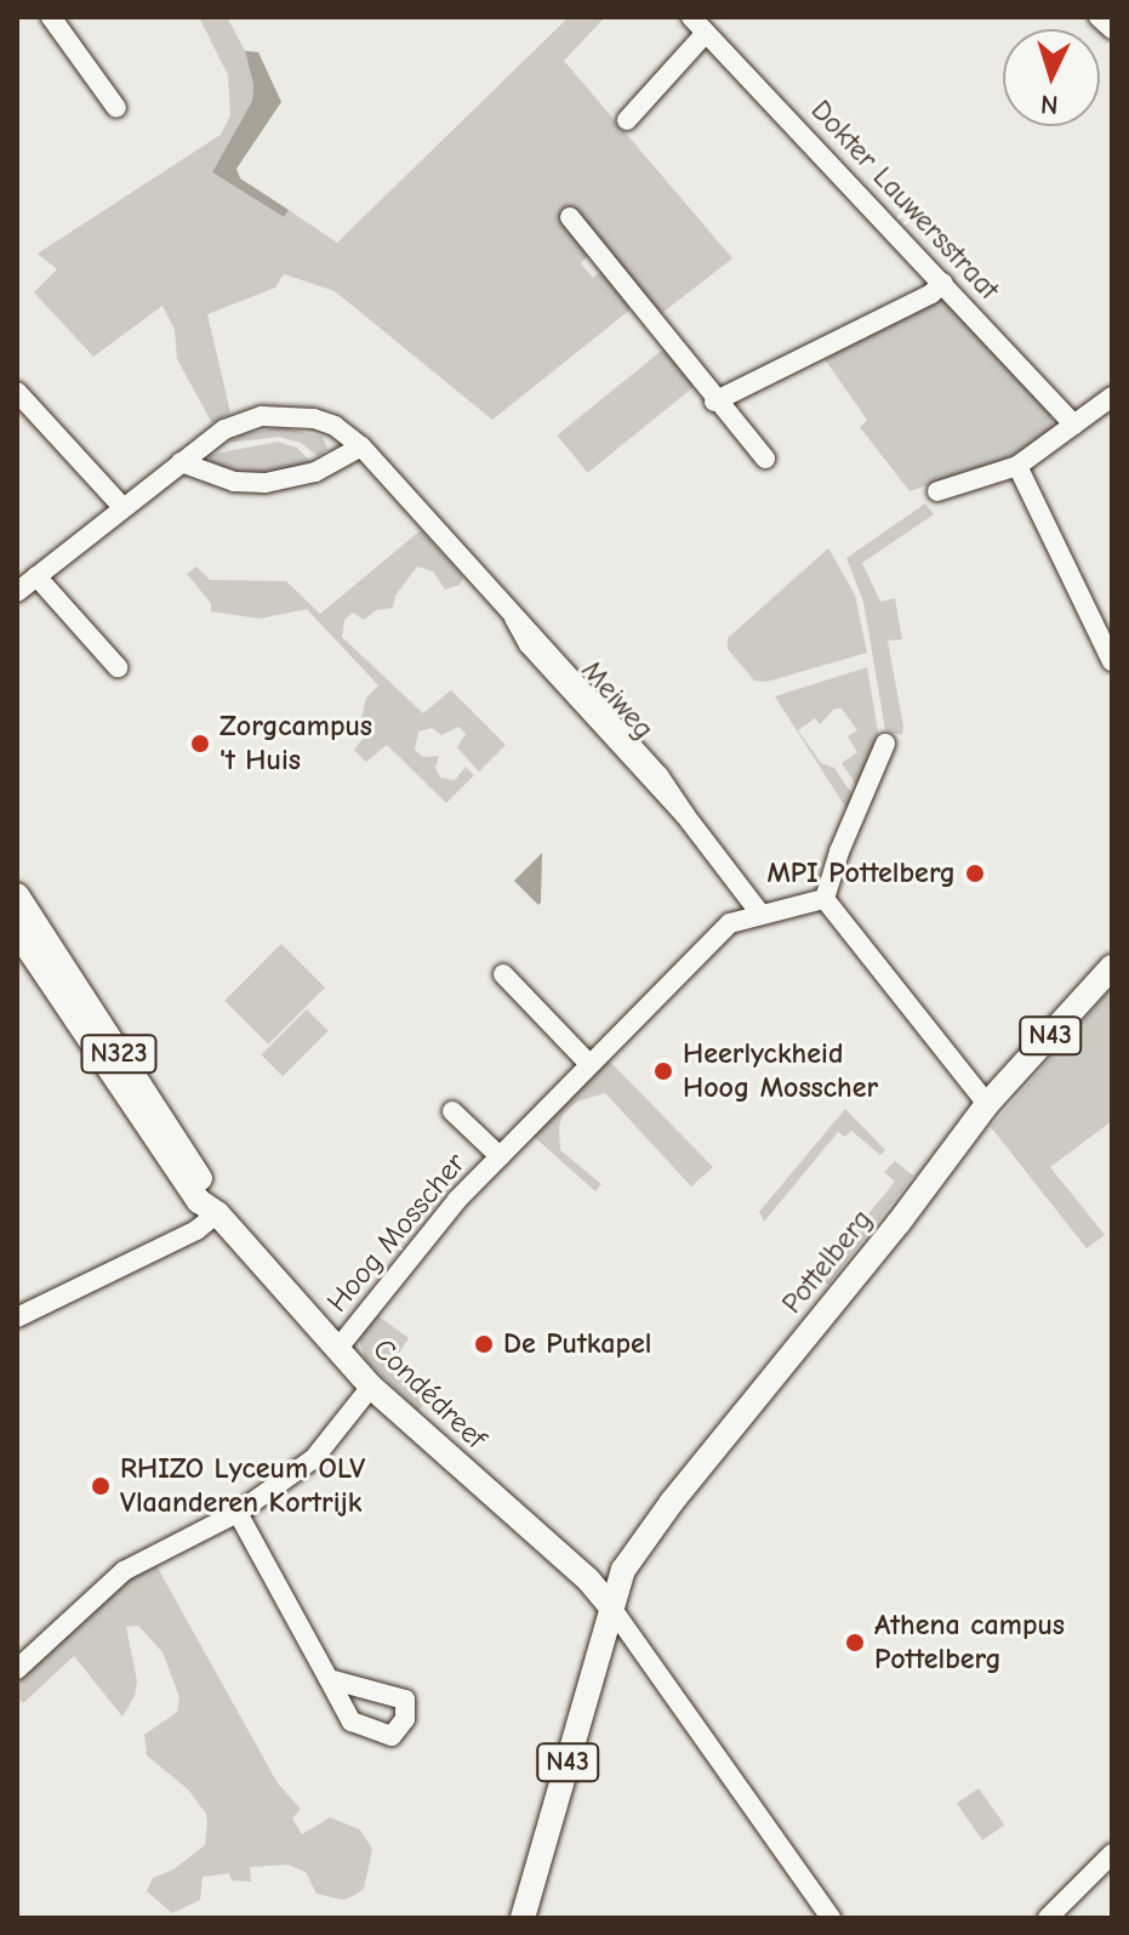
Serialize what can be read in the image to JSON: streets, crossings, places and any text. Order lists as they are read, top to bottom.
{
  "streets": {
    "main road": [
      "N43",
      "N323",
      "Pottelberg",
      "Condédreef"
    ],
    "street": ["Dokter Lauwersstraat", "Meiweg", "Hoog Mosscher"]
  },
  "crossings": [
    ["Meiweg", "Hoog Mosscher"],
    ["N43", "Pottelberg"],
    ["N43", "Condédreef"],
    ["Hoog Mosscher", "Condédreef"],
    ["Pottelberg", "Condédreef"]
  ],
  "places": [
    "Zorgcampus 't Huis",
    "MPI Pottelberg",
    "Heerlyckheid Hoog Mosscher",
    "De Putkapel",
    "RHIZO Lyceum OLV Vlaanderen Kortrijk",
    "Athena campus Pottelberg"
  ],
  "north": "bottom"
}
